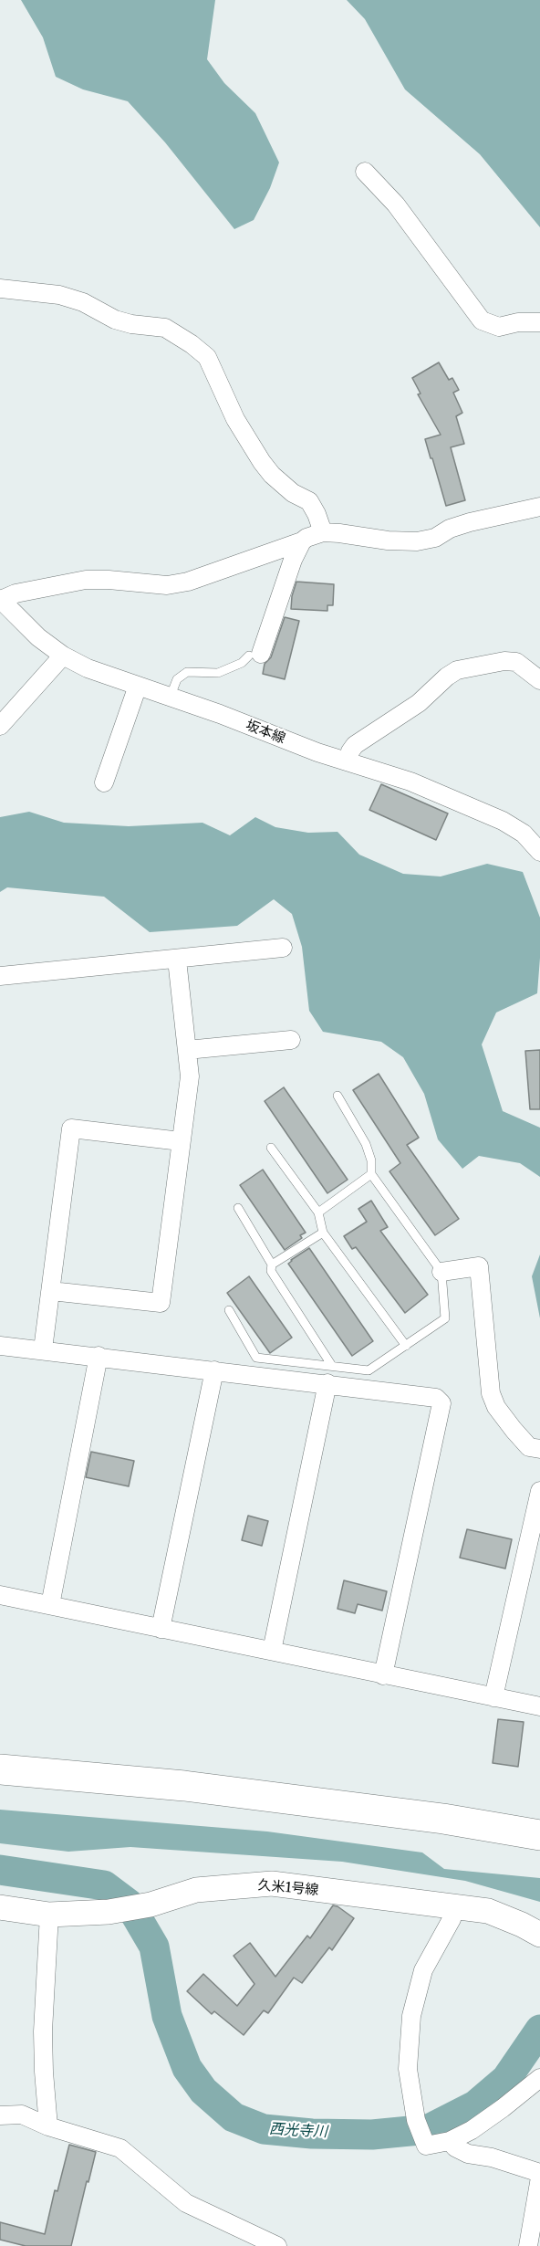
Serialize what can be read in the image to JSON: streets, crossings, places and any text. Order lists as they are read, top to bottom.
{
  "streets": {
    "street": ["坂本線", "久米1号線"]
  },
  "water": ["西光寺川"]
}
